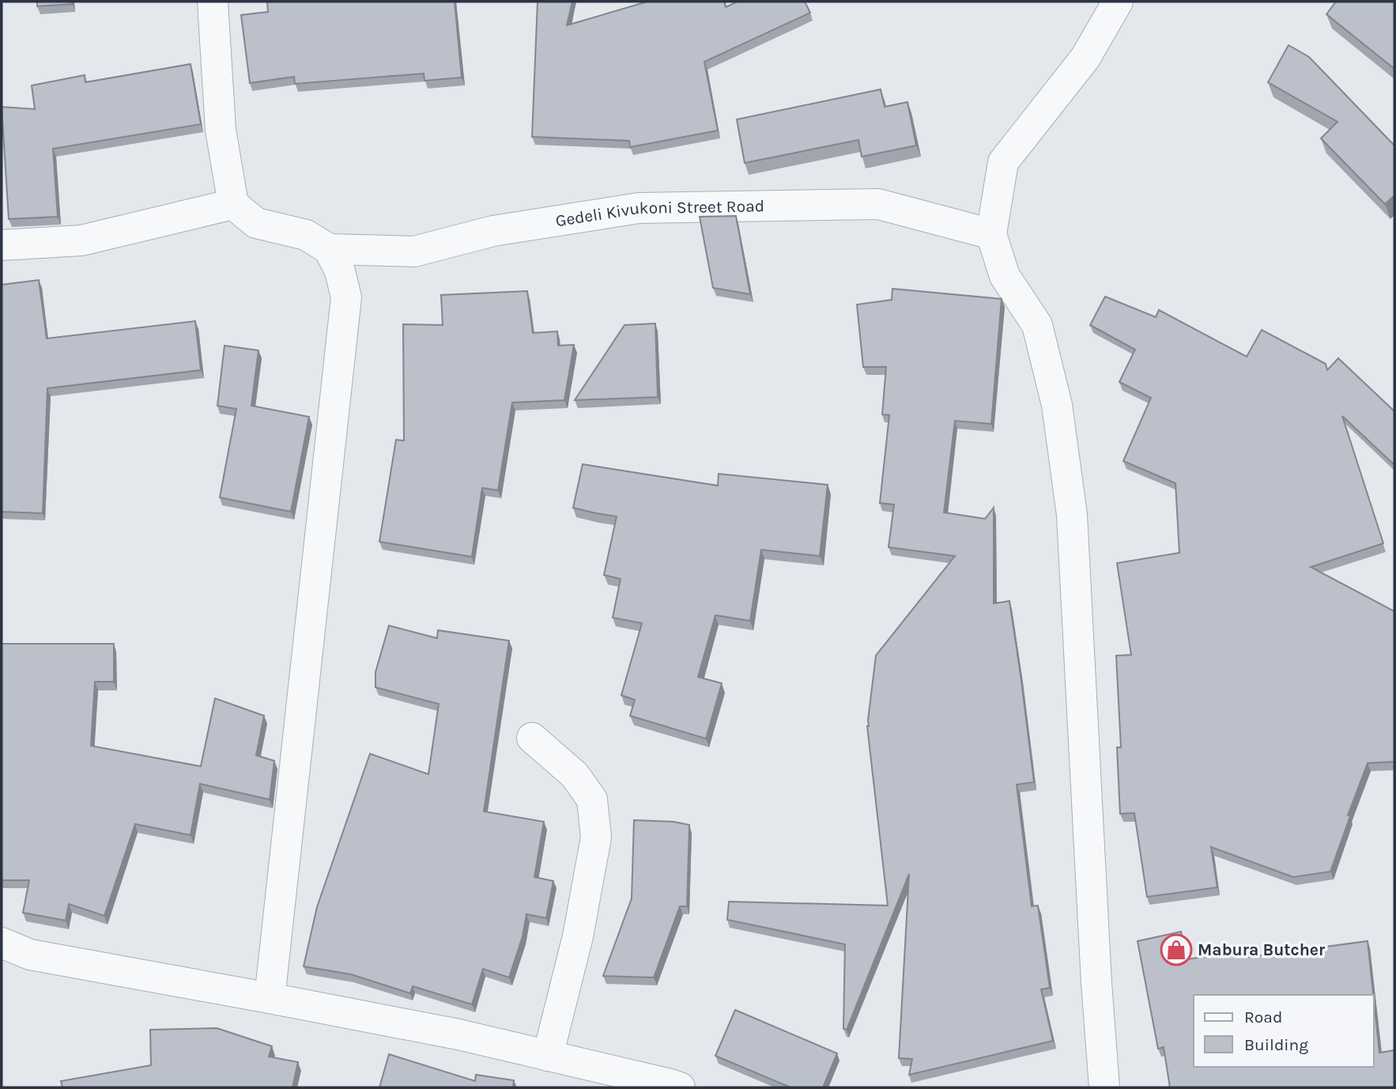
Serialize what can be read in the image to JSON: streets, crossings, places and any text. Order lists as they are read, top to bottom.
{
  "streets": {
    "street": ["Gedeli Kivukoni Street Road"]
  },
  "places": {
    "shop": ["Mabura Butcher"]
  },
  "legend": ["Road", "Building"]
}
